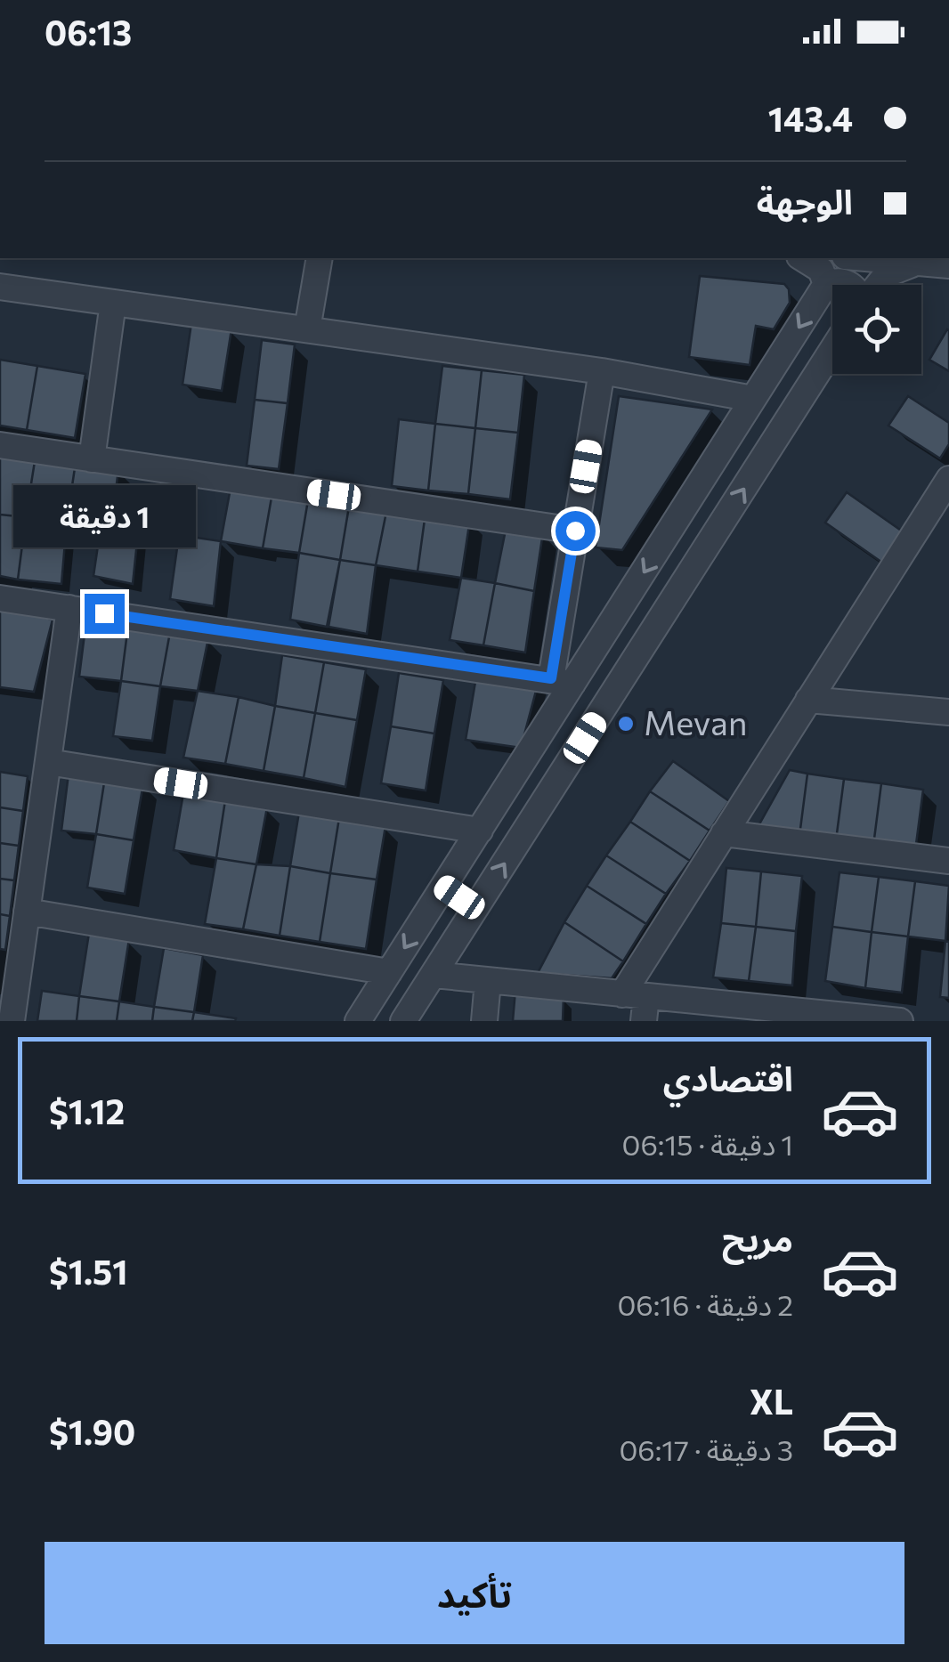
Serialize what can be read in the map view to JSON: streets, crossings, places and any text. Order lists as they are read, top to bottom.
{
  "places": ["Mevan"],
  "page": {
    "status": "06:13",
    "banner": ["143.4", "الوجهة"],
    "bubble": "1 دقيقة",
    "list": [
      {
        "name": "اقتصادي",
        "note": "1 دقيقة · 06:15",
        "value": "$1.12"
      },
      {
        "name": "مريح",
        "note": "2 دقيقة · 06:16",
        "value": "$1.51"
      },
      {
        "name": "XL",
        "note": "3 دقيقة · 06:17",
        "value": "$1.90"
      }
    ],
    "buttons": "تأكيد"
  }
}
